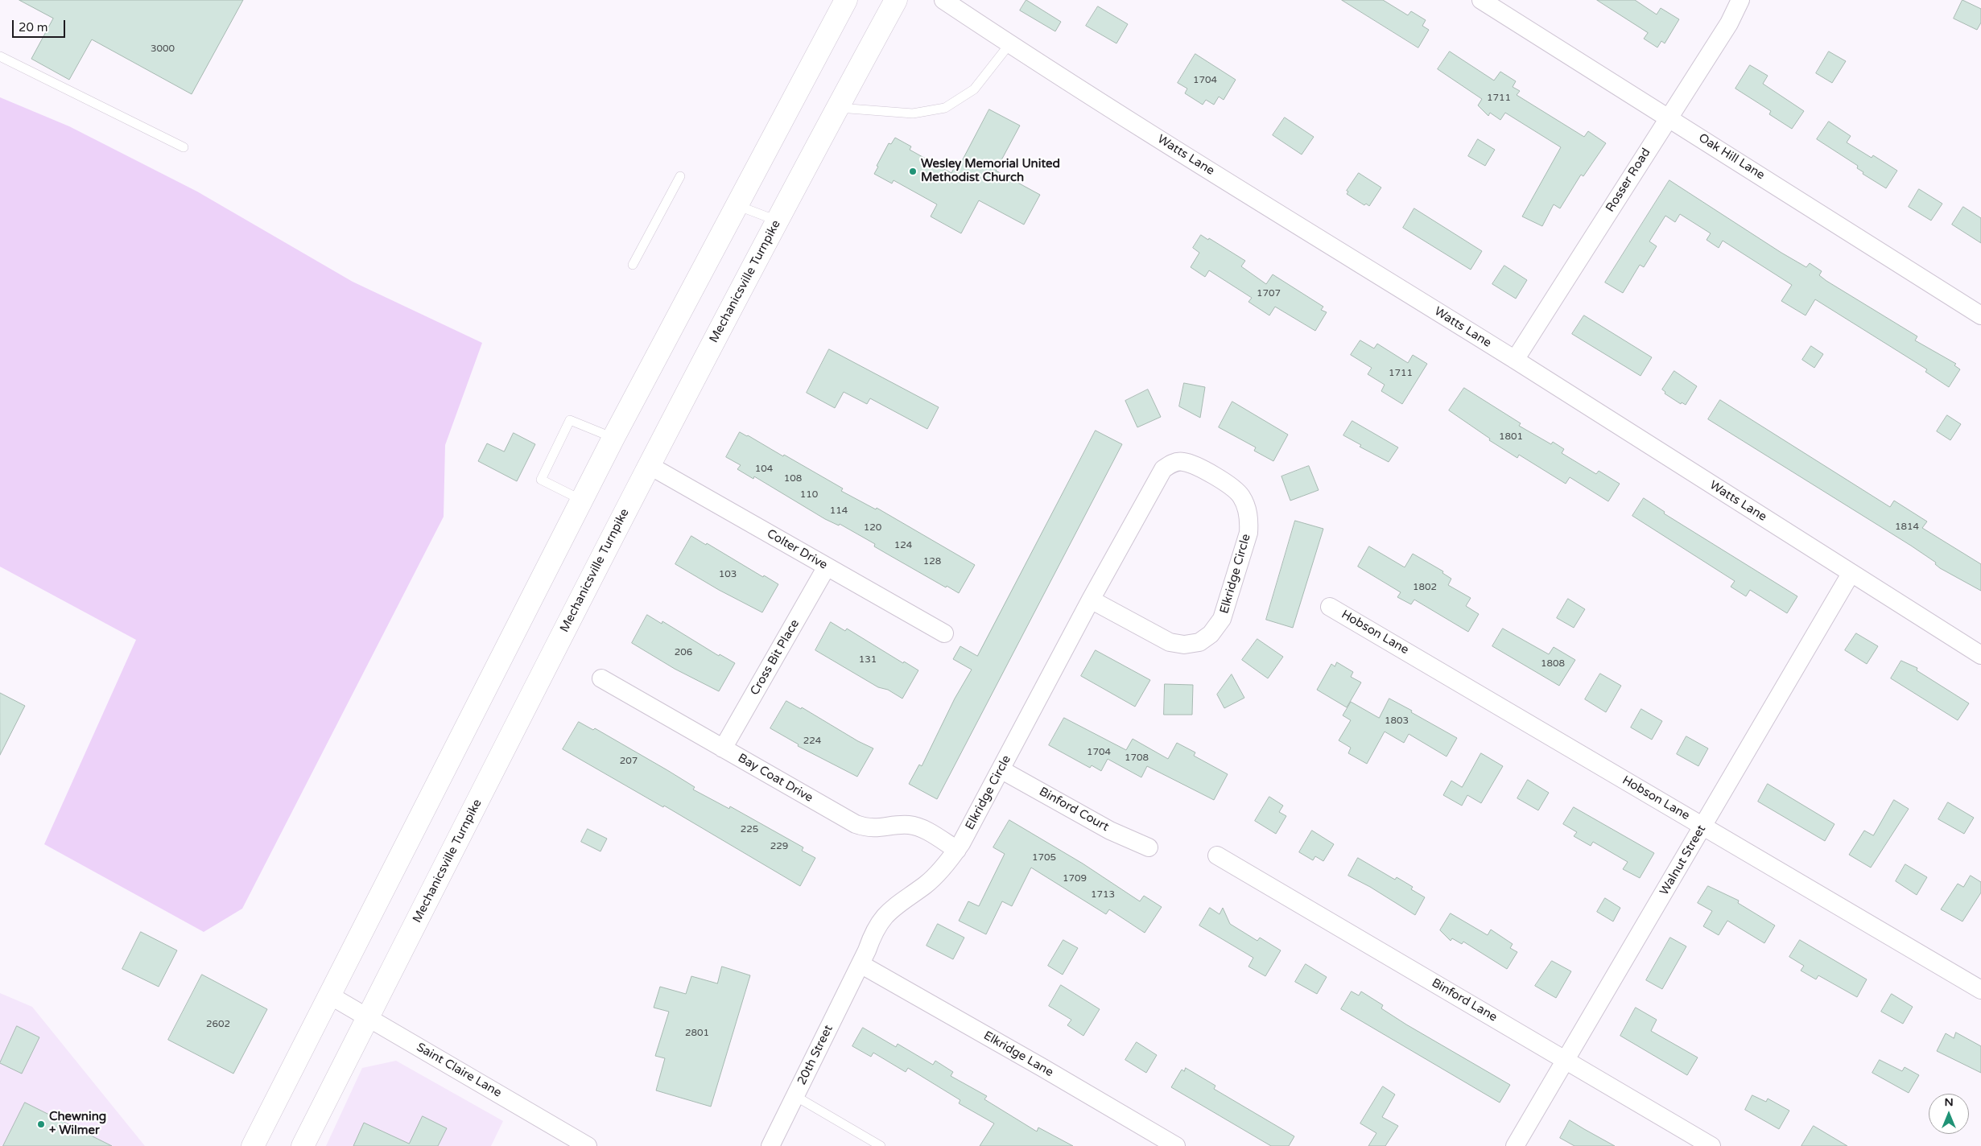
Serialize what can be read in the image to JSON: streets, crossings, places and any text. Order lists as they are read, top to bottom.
{
  "streets": {
    "highway": ["Mechanicsville Turnpike"],
    "street": [
      "Watts Lane",
      "Oak Hill Lane",
      "Rosser Road",
      "Colter Drive",
      "Elkridge Circle",
      "Hobson Lane",
      "Cross Bit Place",
      "Bay Coat Drive",
      "Binford Court",
      "Walnut Street",
      "Binford Lane",
      "Elkridge Lane",
      "20th Street",
      "Saint Claire Lane"
    ]
  },
  "crossings": [
    ["Watts Lane", "Rosser Road"],
    ["Watts Lane", "Walnut Street"],
    ["Oak Hill Lane", "Rosser Road"],
    ["Mechanicsville Turnpike", "Colter Drive"],
    ["Mechanicsville Turnpike", "Saint Claire Lane"],
    ["Colter Drive", "Cross Bit Place"],
    ["Elkridge Circle", "Bay Coat Drive"],
    ["Elkridge Circle", "Binford Court"],
    ["Elkridge Circle", "Elkridge Lane"],
    ["Elkridge Circle", "20th Street"],
    ["Hobson Lane", "Walnut Street"],
    ["Cross Bit Place", "Bay Coat Drive"],
    ["Walnut Street", "Binford Lane"],
    ["Elkridge Lane", "20th Street"]
  ],
  "places": ["Wesley Memorial United Methodist Church", "Chewning + Wilmer"],
  "house_numbers": [
    "3000",
    "1704",
    "1711",
    "1707",
    "1711",
    "1801",
    "104",
    "108",
    "110",
    "114",
    "1814",
    "120",
    "124",
    "128",
    "103",
    "1802",
    "206",
    "131",
    "1808",
    "1803",
    "224",
    "1704",
    "1708",
    "207",
    "225",
    "229",
    "1705",
    "1709",
    "1713",
    "2602",
    "2801"
  ],
  "scale_bar": "20 m",
  "north": "top"
}
